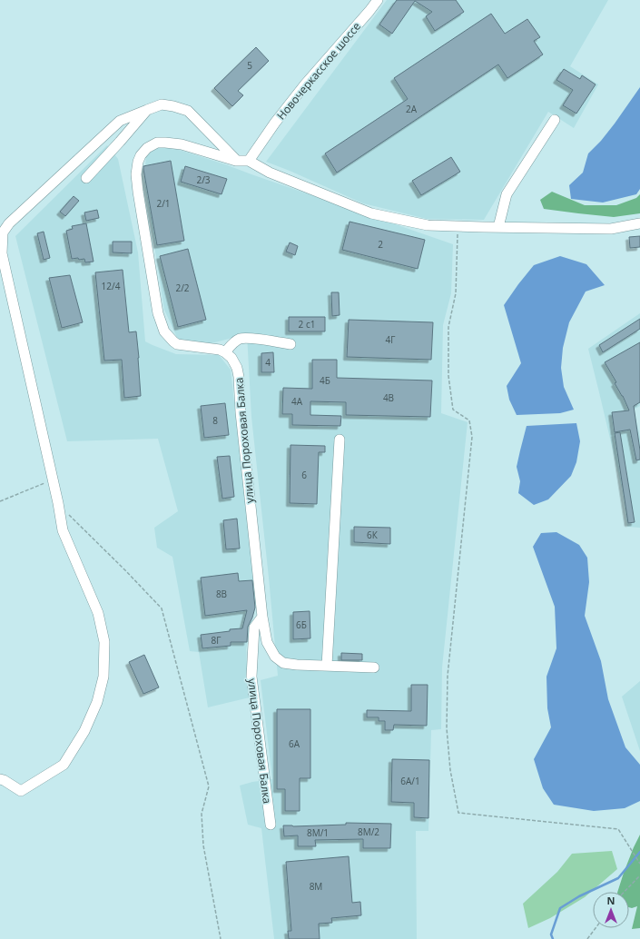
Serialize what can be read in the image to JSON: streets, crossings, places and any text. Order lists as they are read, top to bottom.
{
  "streets": {
    "street": ["Новочеркасское шоссе", "улица Пороховая Балка"]
  },
  "house_numbers": [
    "5",
    "2А",
    "2/3",
    "2/1",
    "2",
    "12/4",
    "2/2",
    "2 с1",
    "4Г",
    "4",
    "4Б",
    "4В",
    "4А",
    "8",
    "6",
    "6К",
    "8В",
    "6Б",
    "8Г",
    "6А",
    "6А/1",
    "8М/2",
    "8М/1",
    "8М"
  ],
  "north": "top"
}
